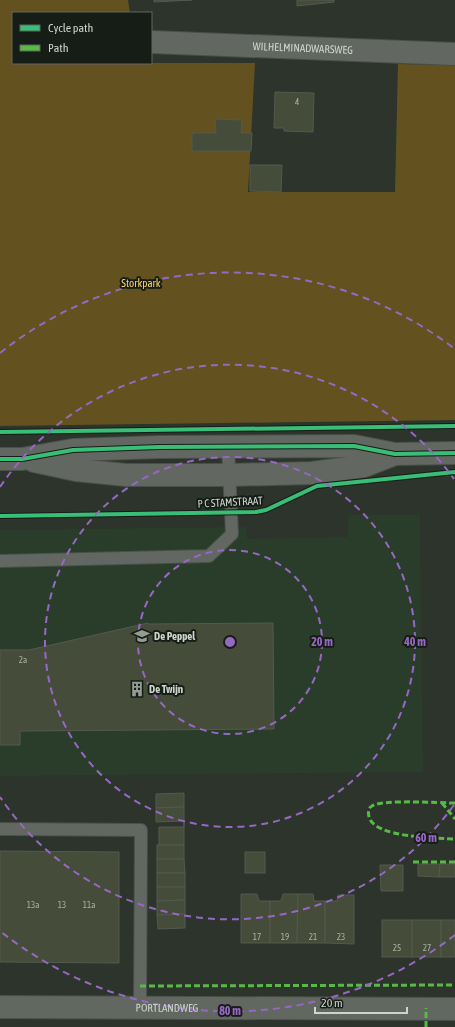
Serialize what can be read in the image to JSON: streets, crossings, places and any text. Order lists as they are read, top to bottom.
{
  "streets": {
    "street": ["WILHELMINADWARSWEG", "PORTLANDWEG"],
    "cycle path": ["P C STAMSTRAAT"]
  },
  "parks": ["Storkpark"],
  "places": {
    "school or university": ["De Peppel"],
    "building": ["De Twijn"]
  },
  "house_numbers": [
    "4",
    "2a",
    "13a",
    "13",
    "11a",
    "17",
    "19",
    "21",
    "23",
    "25",
    "27"
  ],
  "legend": ["Cycle path", "Path"],
  "scale_bar": "20 m",
  "rings": [
    "20 m",
    "40 m",
    "60 m",
    "80 m"
  ]
}
